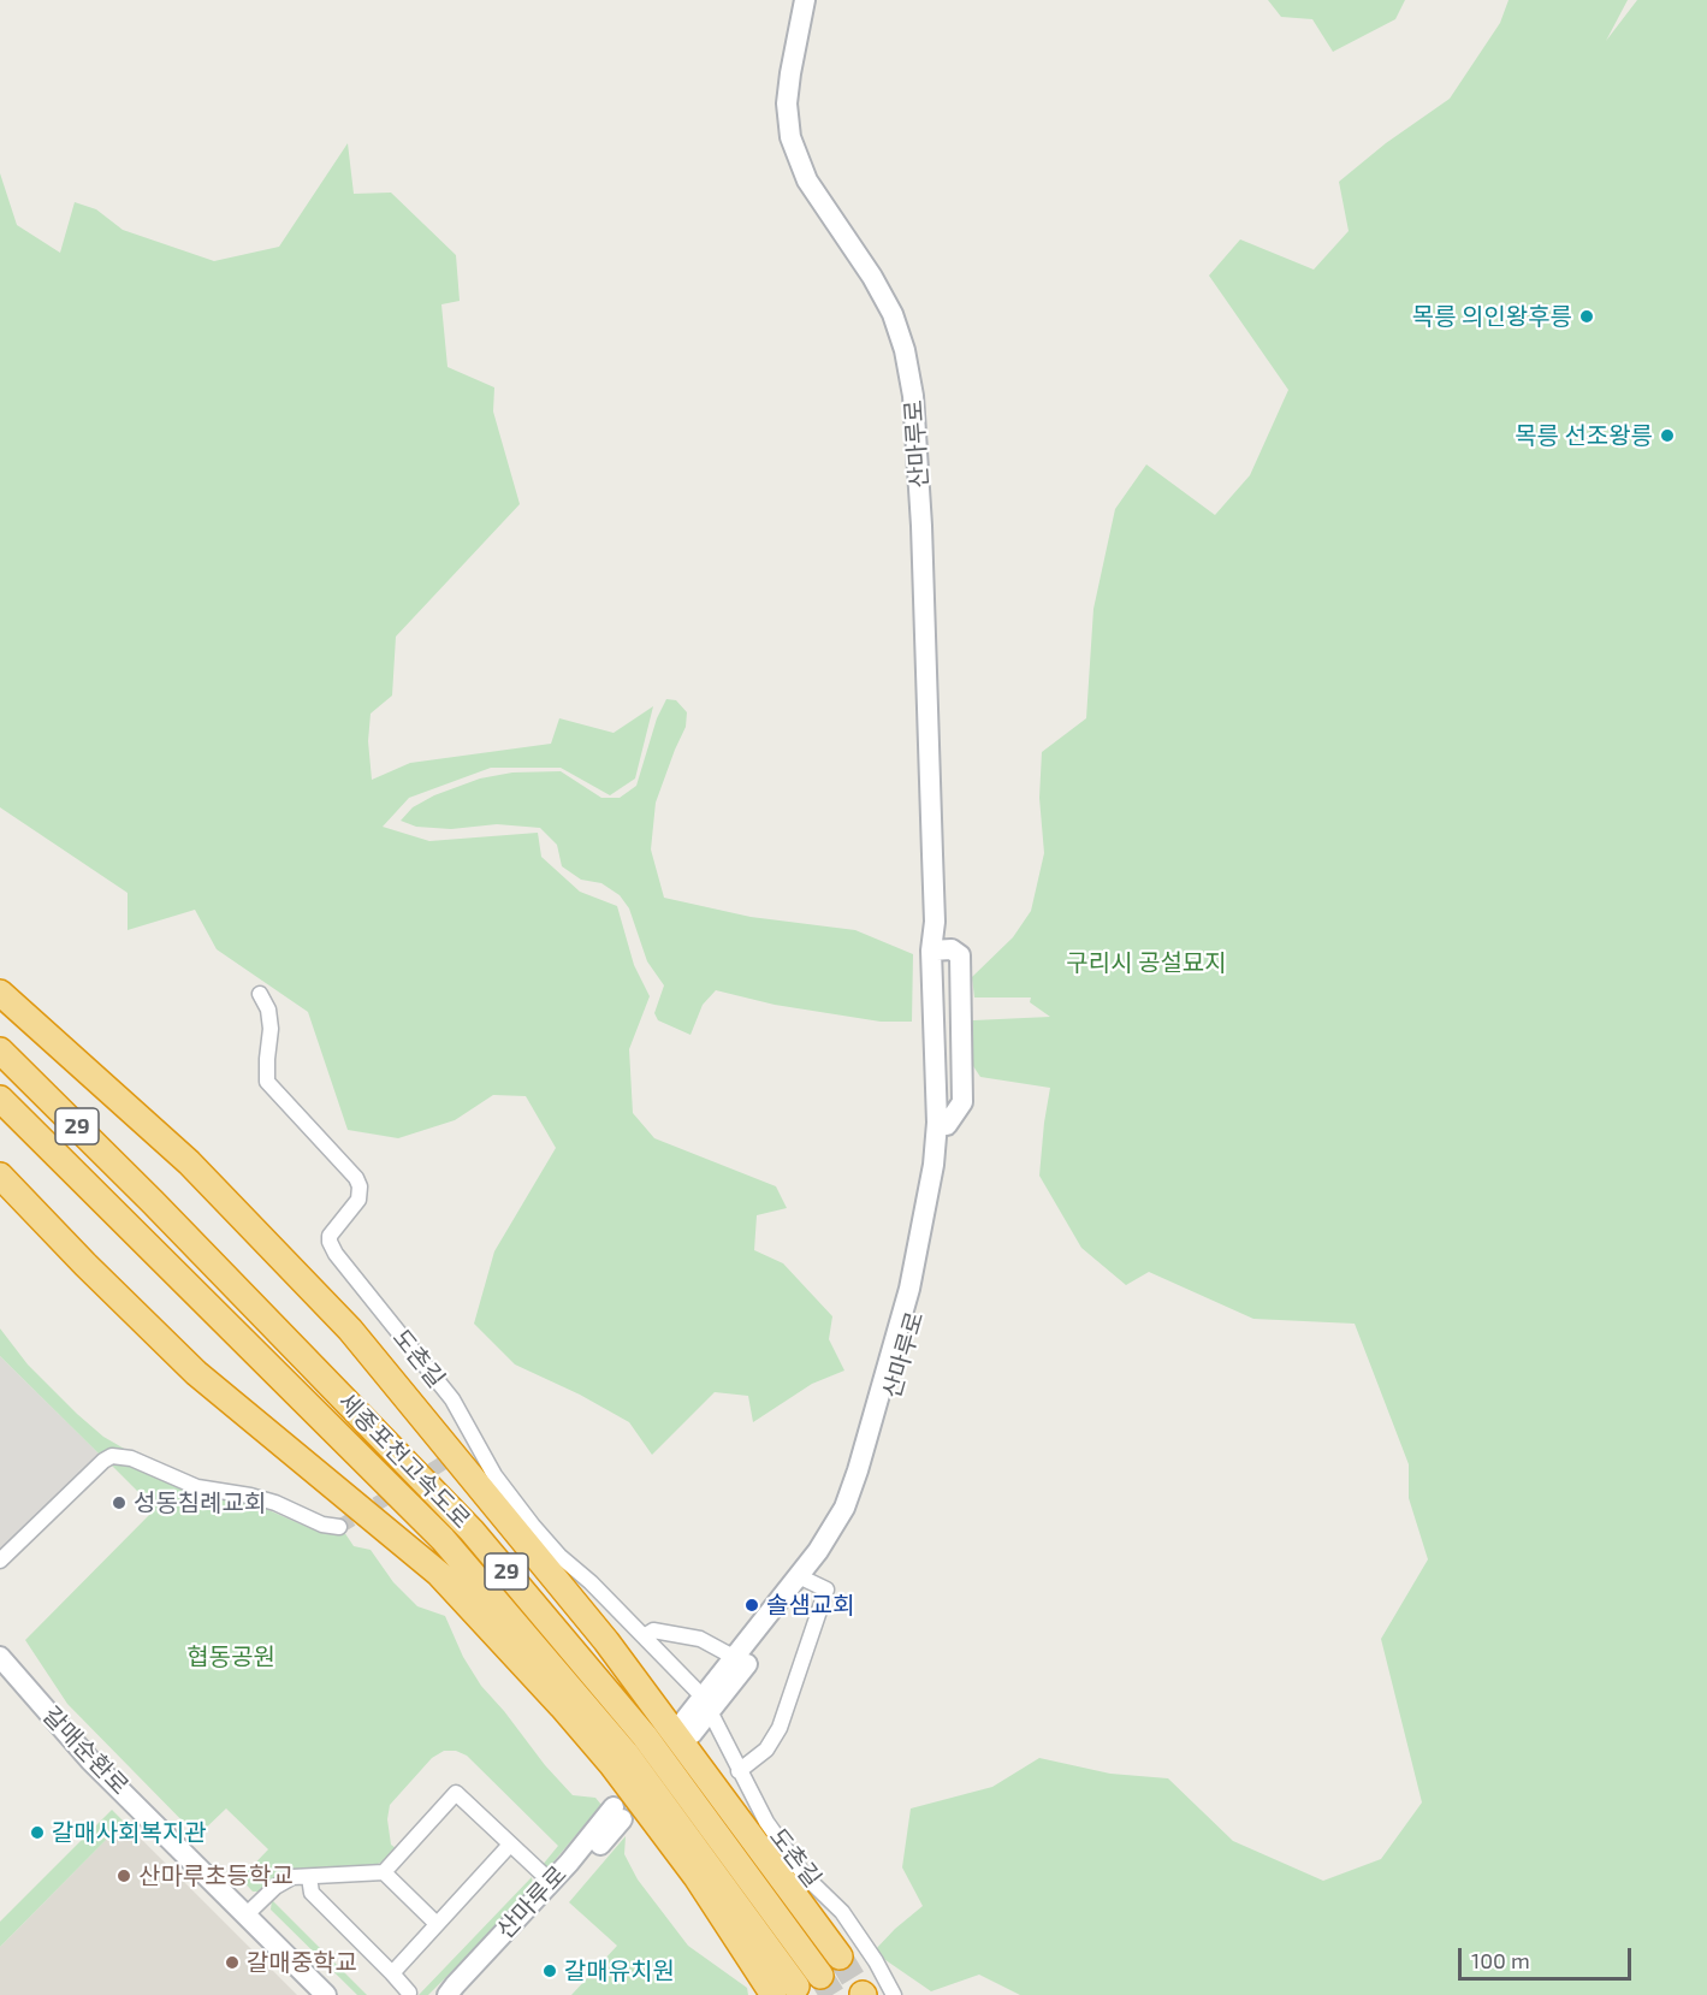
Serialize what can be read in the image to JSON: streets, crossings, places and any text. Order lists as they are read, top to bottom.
{
  "streets": {
    "highway": ["29", "세종포천고속도로"],
    "street": ["산마루로", "도촌길", "갈매순환로"]
  },
  "crossings": [
    ["산마루로", "도촌길"]
  ],
  "parks": ["구리시 공설묘지", "협동공원"],
  "places": [
    "목릉 의인왕후릉",
    "목릉 선조왕릉",
    "성동침례교회",
    "솔샘교회",
    "갈매사회복지관",
    "산마루초등학교",
    "갈매중학교",
    "갈매유치원"
  ],
  "scale_bar": "100 m"
}
